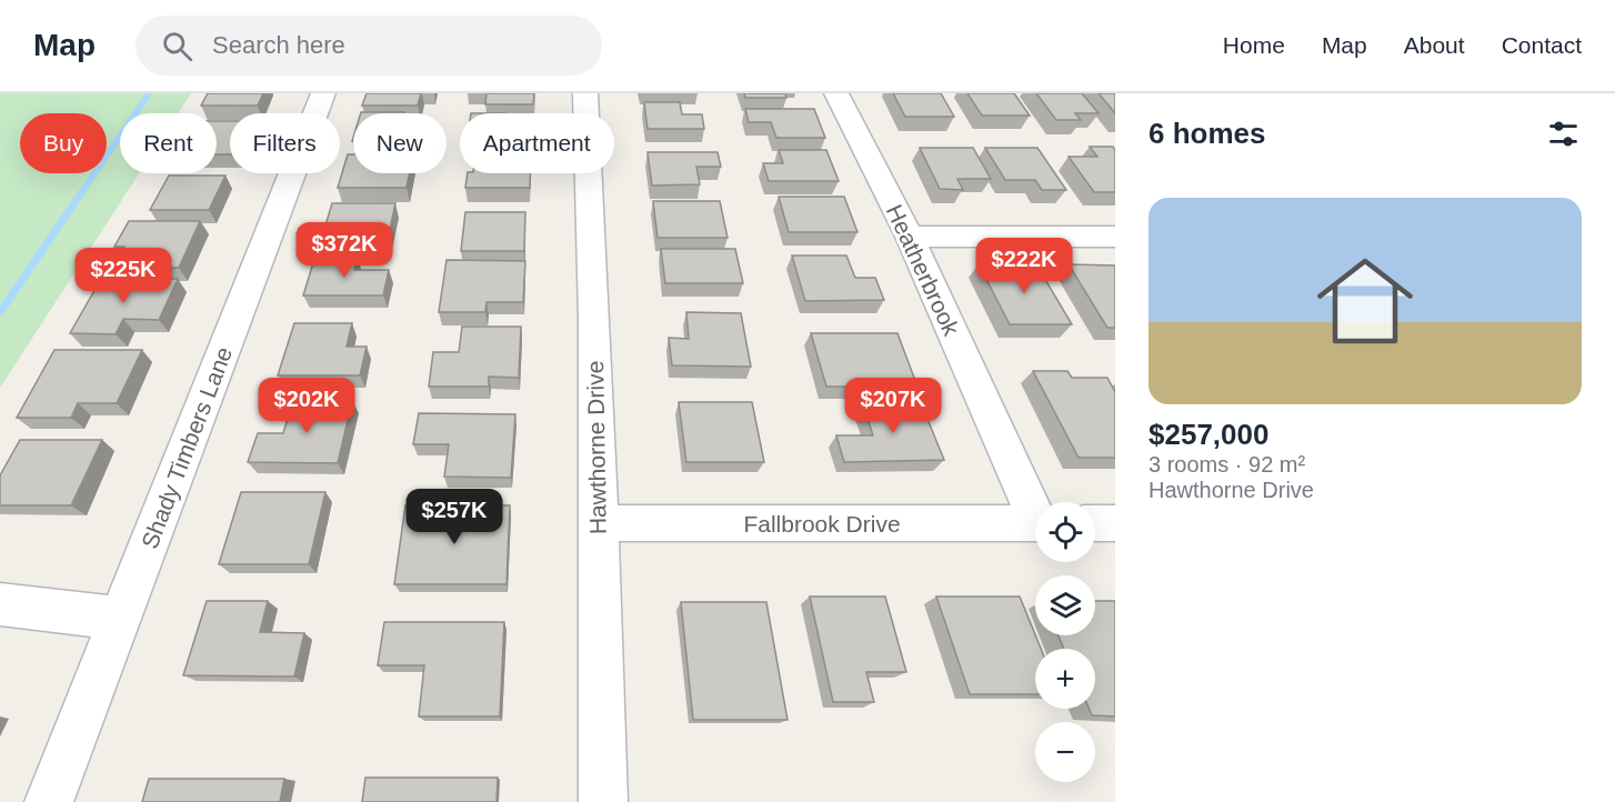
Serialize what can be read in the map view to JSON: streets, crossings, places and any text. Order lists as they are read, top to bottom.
{
  "streets": {
    "street": [
      "Heatherbrook",
      "Shady Timbers Lane",
      "Hawthorne Drive",
      "Fallbrook Drive"
    ]
  },
  "crossings": [
    ["Hawthorne Drive", "Fallbrook Drive"]
  ],
  "page": {
    "header": "Map",
    "search": "Search here",
    "nav": [
      "Home",
      "Map",
      "About",
      "Contact"
    ],
    "heading": "6 homes",
    "chip": [
      "Buy",
      "Rent",
      "Filters",
      "New",
      "Apartment"
    ],
    "list": [
      {
        "name": "$257,000",
        "note": "3 rooms · 92 m² · Hawthorne Drive"
      }
    ],
    "price": [
      "$372K",
      "$222K",
      "$225K",
      "$202K",
      "$207K",
      "$257K"
    ],
    "map_buttons": ["+", "−"]
  }
}
